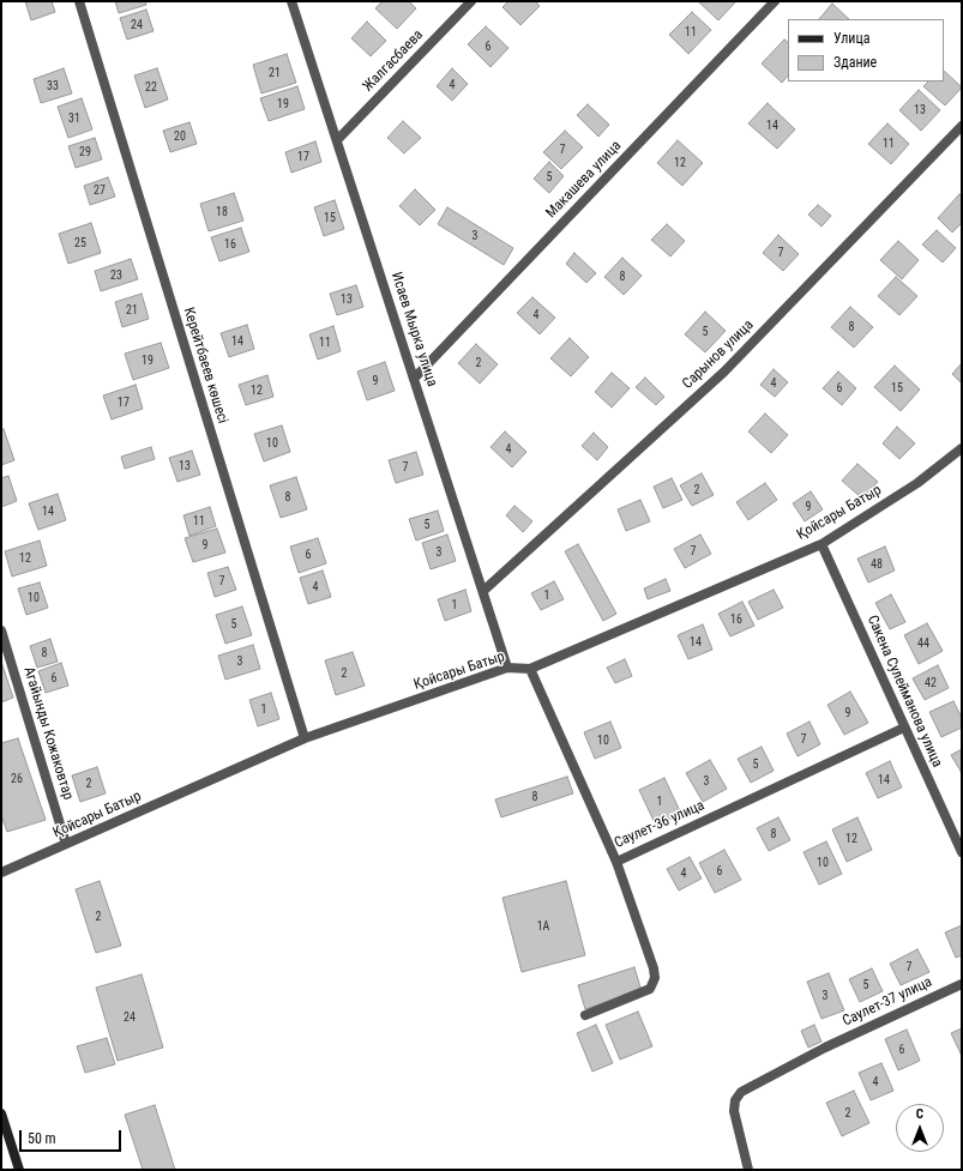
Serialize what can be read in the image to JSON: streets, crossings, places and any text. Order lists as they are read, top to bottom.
{
  "streets": {
    "street": [
      "Жалгасбаева",
      "Макашева улица",
      "Исаев Мырка улица",
      "Сарынов улица",
      "Керейтбаеев көшесі",
      "Қойсары Батыр",
      "Сакена Сулейманова улица",
      "Агайынды Кожаковтар",
      "Саулет-36 улица",
      "Саулет-37 улица"
    ]
  },
  "crossings": [
    ["Жалгасбаева", "Исаев Мырка улица"],
    ["Макашева улица", "Исаев Мырка улица"],
    ["Исаев Мырка улица", "Сарынов улица"],
    ["Исаев Мырка улица", "Қойсары Батыр"],
    ["Керейтбаеев көшесі", "Қойсары Батыр"],
    ["Қойсары Батыр", "Сакена Сулейманова улица"],
    ["Қойсары Батыр", "Агайынды Кожаковтар"],
    ["Қойсары Батыр", "Саулет-36 улица"],
    ["Сакена Сулейманова улица", "Саулет-36 улица"]
  ],
  "house_numbers": [
    "24",
    "11",
    "6",
    "21",
    "4",
    "33",
    "22",
    "19",
    "13",
    "31",
    "14",
    "20",
    "11",
    "7",
    "29",
    "17",
    "12",
    "5",
    "27",
    "18",
    "15",
    "3",
    "25",
    "16",
    "7",
    "23",
    "8",
    "13",
    "21",
    "4",
    "8",
    "5",
    "14",
    "11",
    "19",
    "2",
    "9",
    "4",
    "6",
    "15",
    "12",
    "17",
    "10",
    "4",
    "13",
    "7",
    "2",
    "8",
    "9",
    "14",
    "11",
    "5",
    "9",
    "7",
    "3",
    "6",
    "12",
    "48",
    "7",
    "4",
    "1",
    "10",
    "1",
    "16",
    "5",
    "14",
    "44",
    "8",
    "3",
    "2",
    "6",
    "42",
    "1",
    "9",
    "7",
    "10",
    "5",
    "26",
    "14",
    "3",
    "2",
    "8",
    "1",
    "8",
    "12",
    "10",
    "6",
    "4",
    "2",
    "1А",
    "7",
    "5",
    "3",
    "24",
    "6",
    "4",
    "2"
  ],
  "legend": ["Улица", "Здание"],
  "scale_bar": "50 m",
  "north": "top"
}
